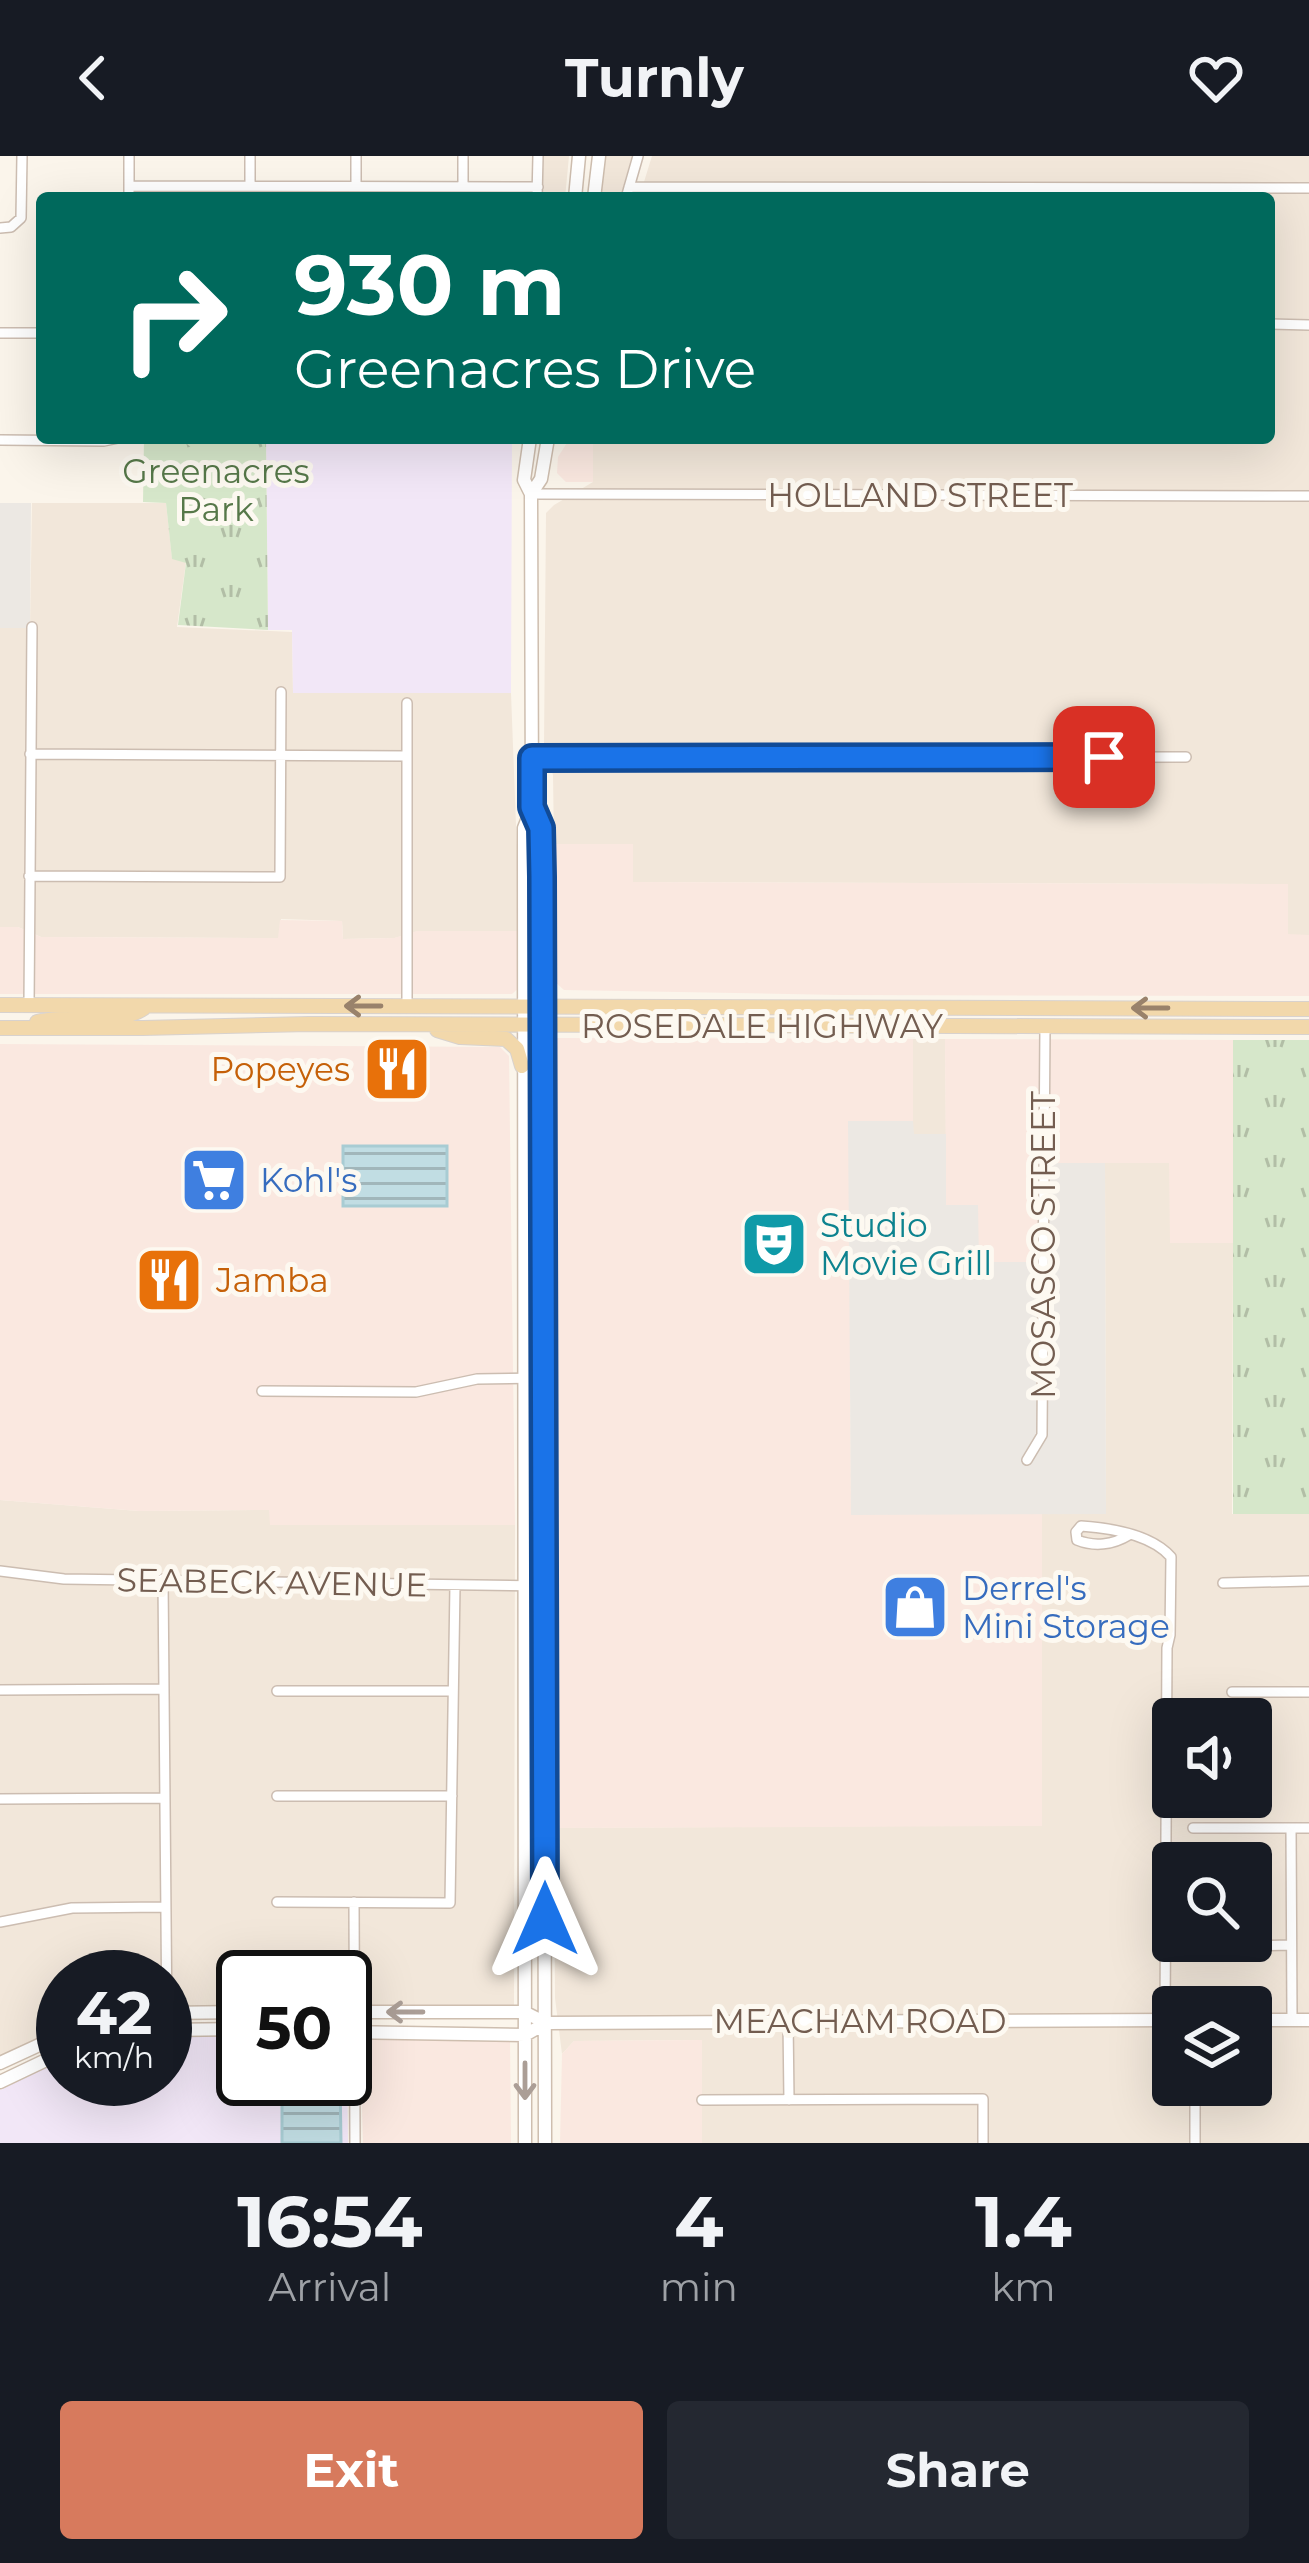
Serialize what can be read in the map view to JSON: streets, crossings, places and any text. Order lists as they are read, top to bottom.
{
  "streets": {
    "main road": ["ROSEDALE HIGHWAY", "MEACHAM ROAD"],
    "street": ["HOLLAND STREET", "MOSASCO STREET", "SEABECK AVENUE"]
  },
  "crossings": [
    ["ROSEDALE HIGHWAY", "MOSASCO STREET"]
  ],
  "parks": ["Greenacres Park"],
  "places": {
    "restaurant": ["Popeyes", "Jamba"],
    "supermarket": ["Kohl's"],
    "theatre": ["Studio Movie Grill"],
    "shop": ["Derrel's Mini Storage"]
  },
  "page": {
    "header": "Turnly",
    "turn": ["930 m", "Greenacres Drive"],
    "speed": "42 km/h",
    "limit": "50",
    "eta": [
      "16:54",
      "Arrival",
      "4",
      "min",
      "1.4",
      "km"
    ],
    "buttons": ["Exit", "Share"]
  }
}
